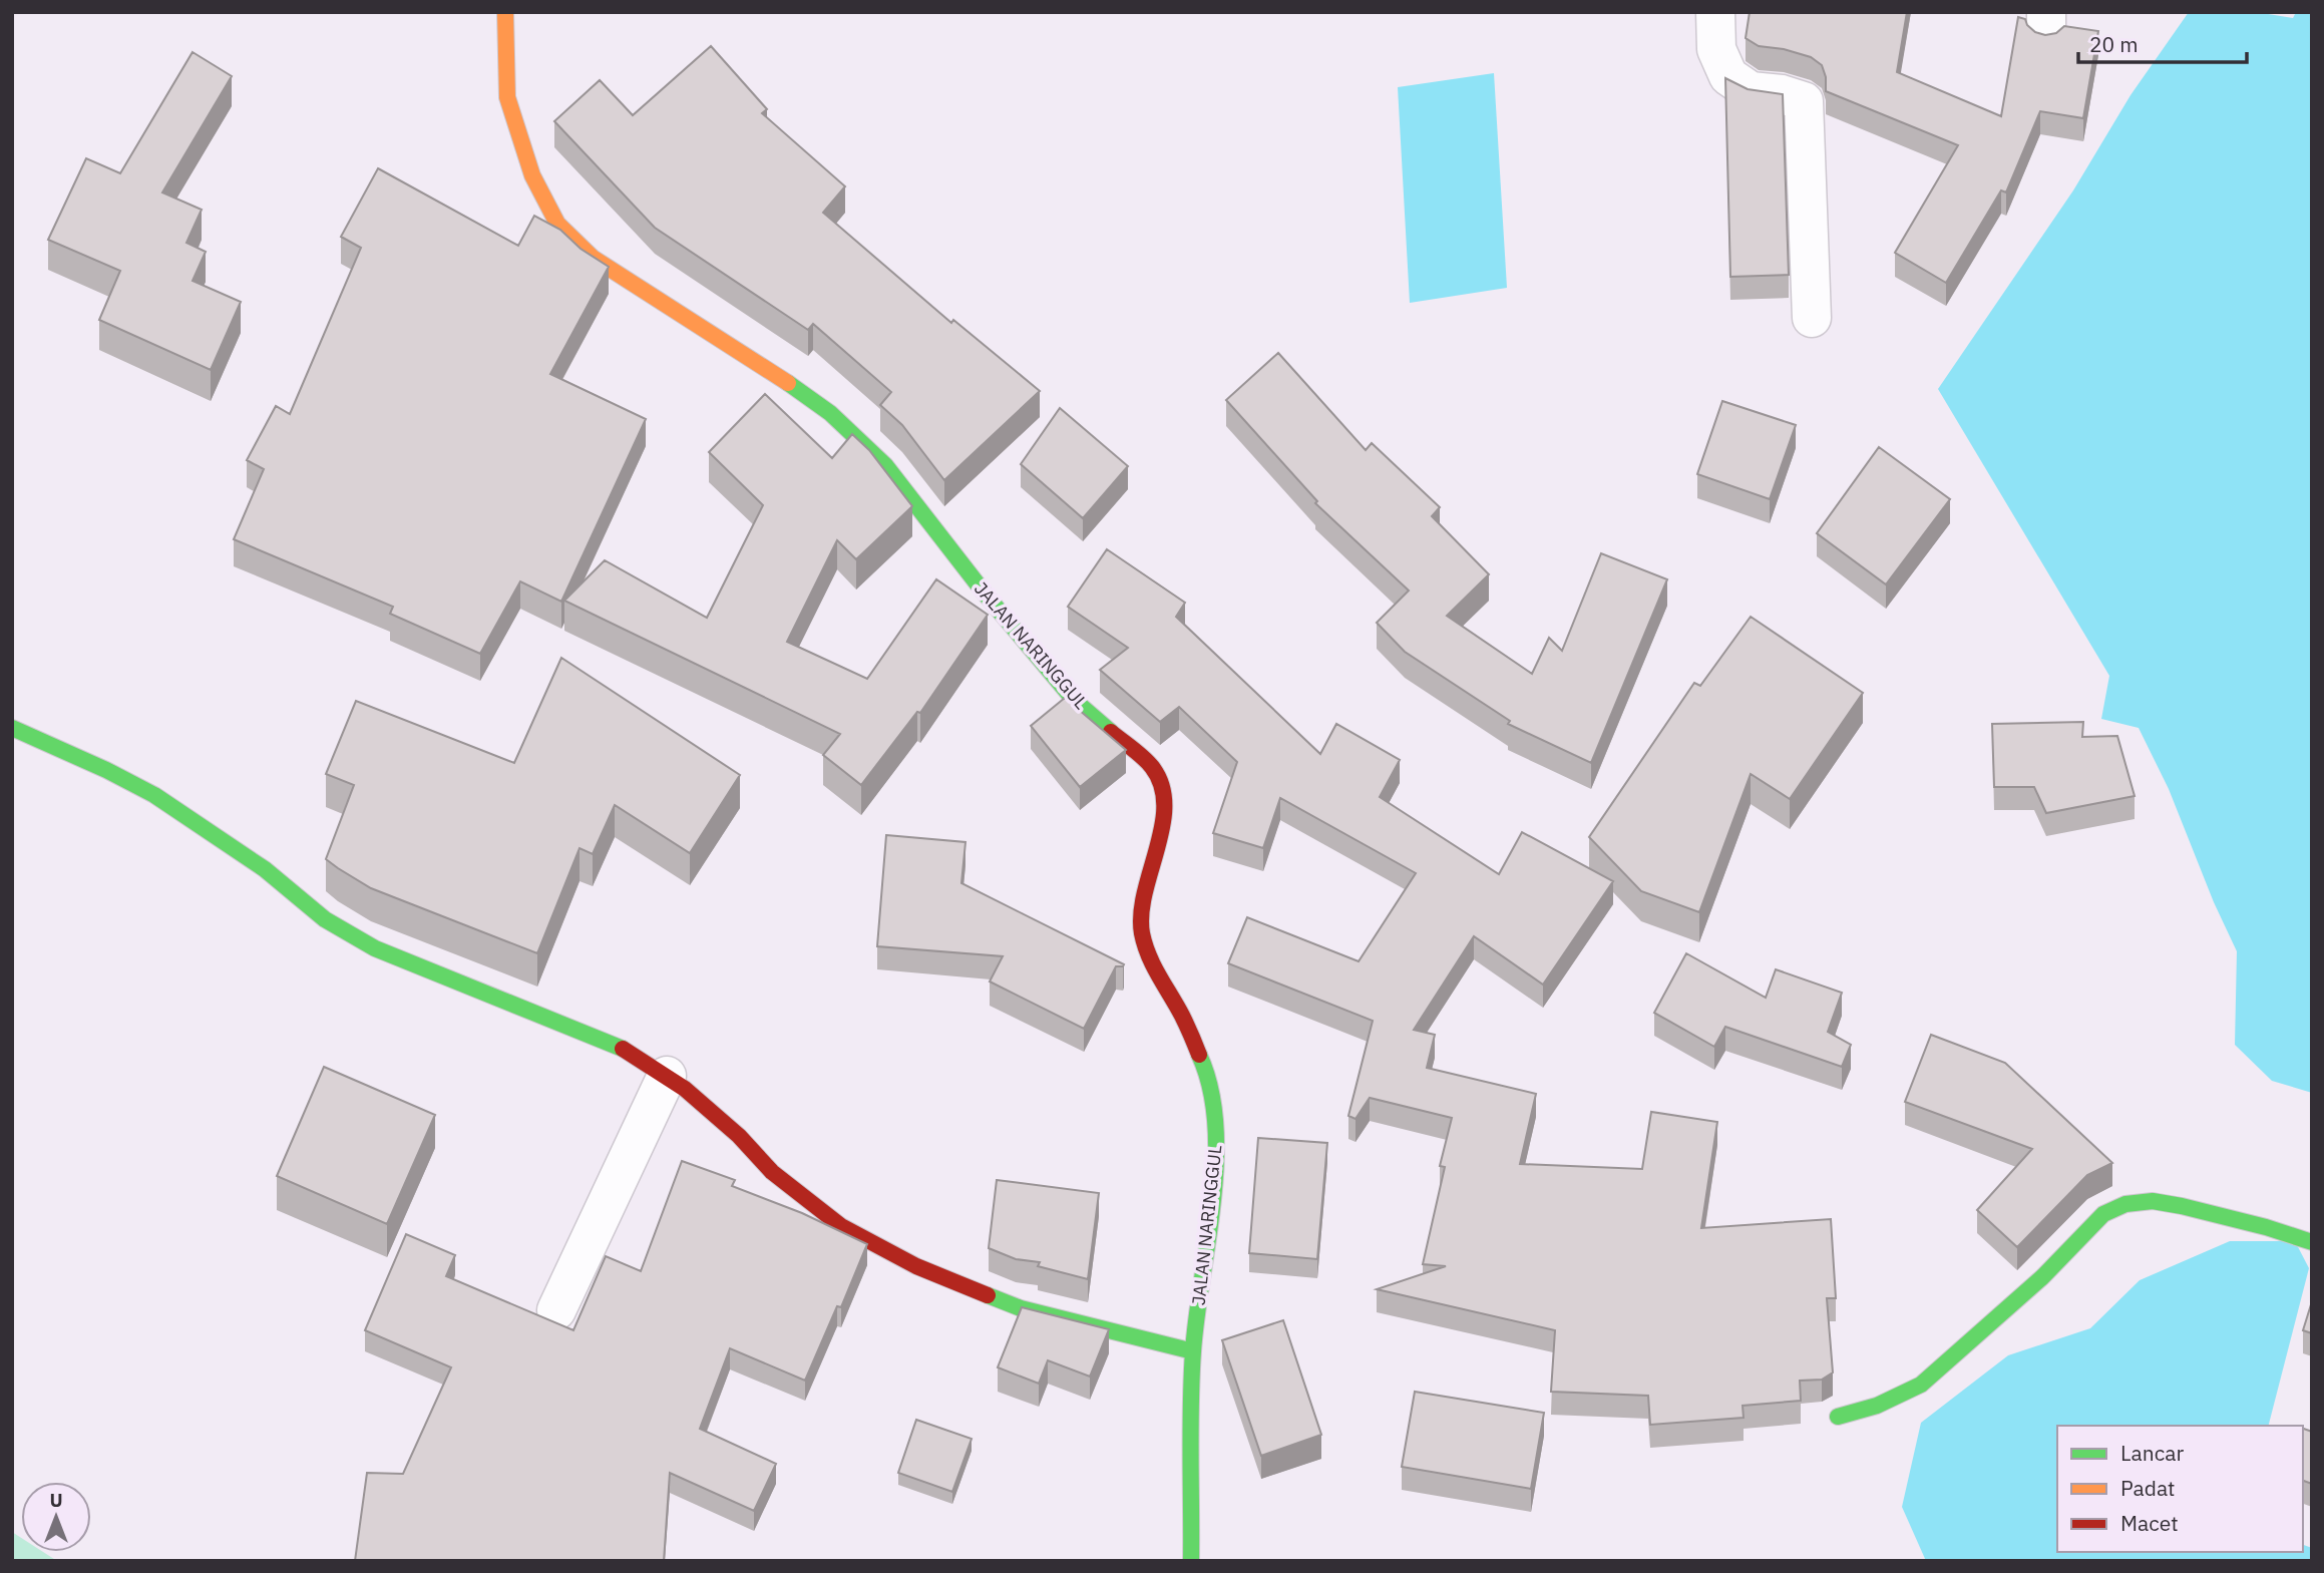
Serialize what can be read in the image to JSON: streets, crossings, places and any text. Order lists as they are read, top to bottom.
{
  "streets": {
    "street": ["JALAN NARINGGUL"]
  },
  "legend": ["Lancar", "Padat", "Macet"],
  "scale_bar": "20 m",
  "north": "top"
}
